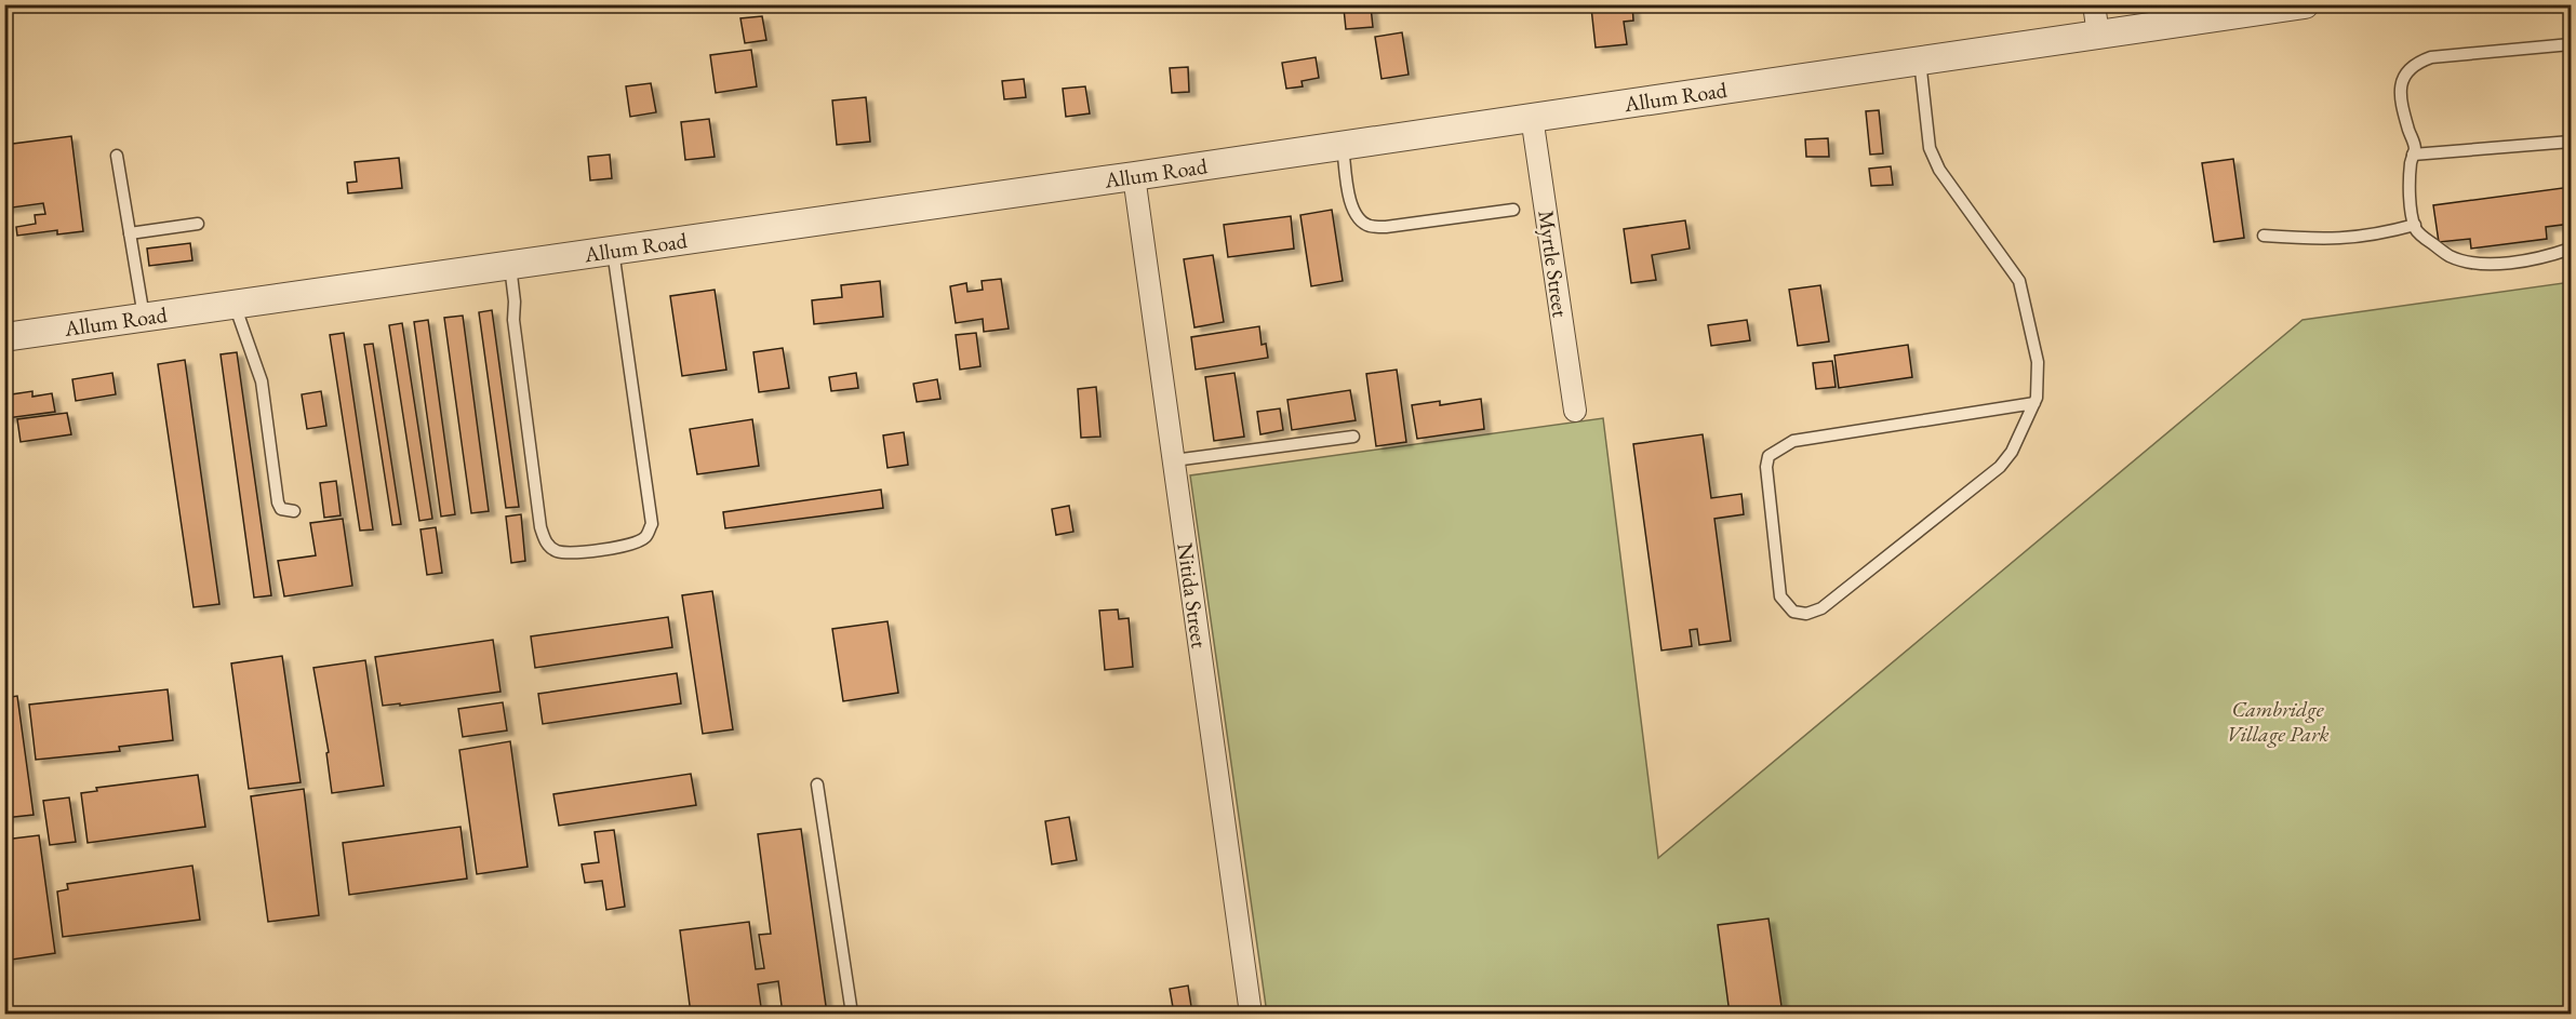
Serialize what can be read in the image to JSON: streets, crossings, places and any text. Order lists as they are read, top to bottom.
{
  "streets": {
    "street": ["Allum Road", "Myrtle Street", "Nitida Street"]
  },
  "crossings": [
    ["Allum Road", "Myrtle Street"],
    ["Allum Road", "Nitida Street"]
  ],
  "parks": ["Cambridge Village Park"]
}
